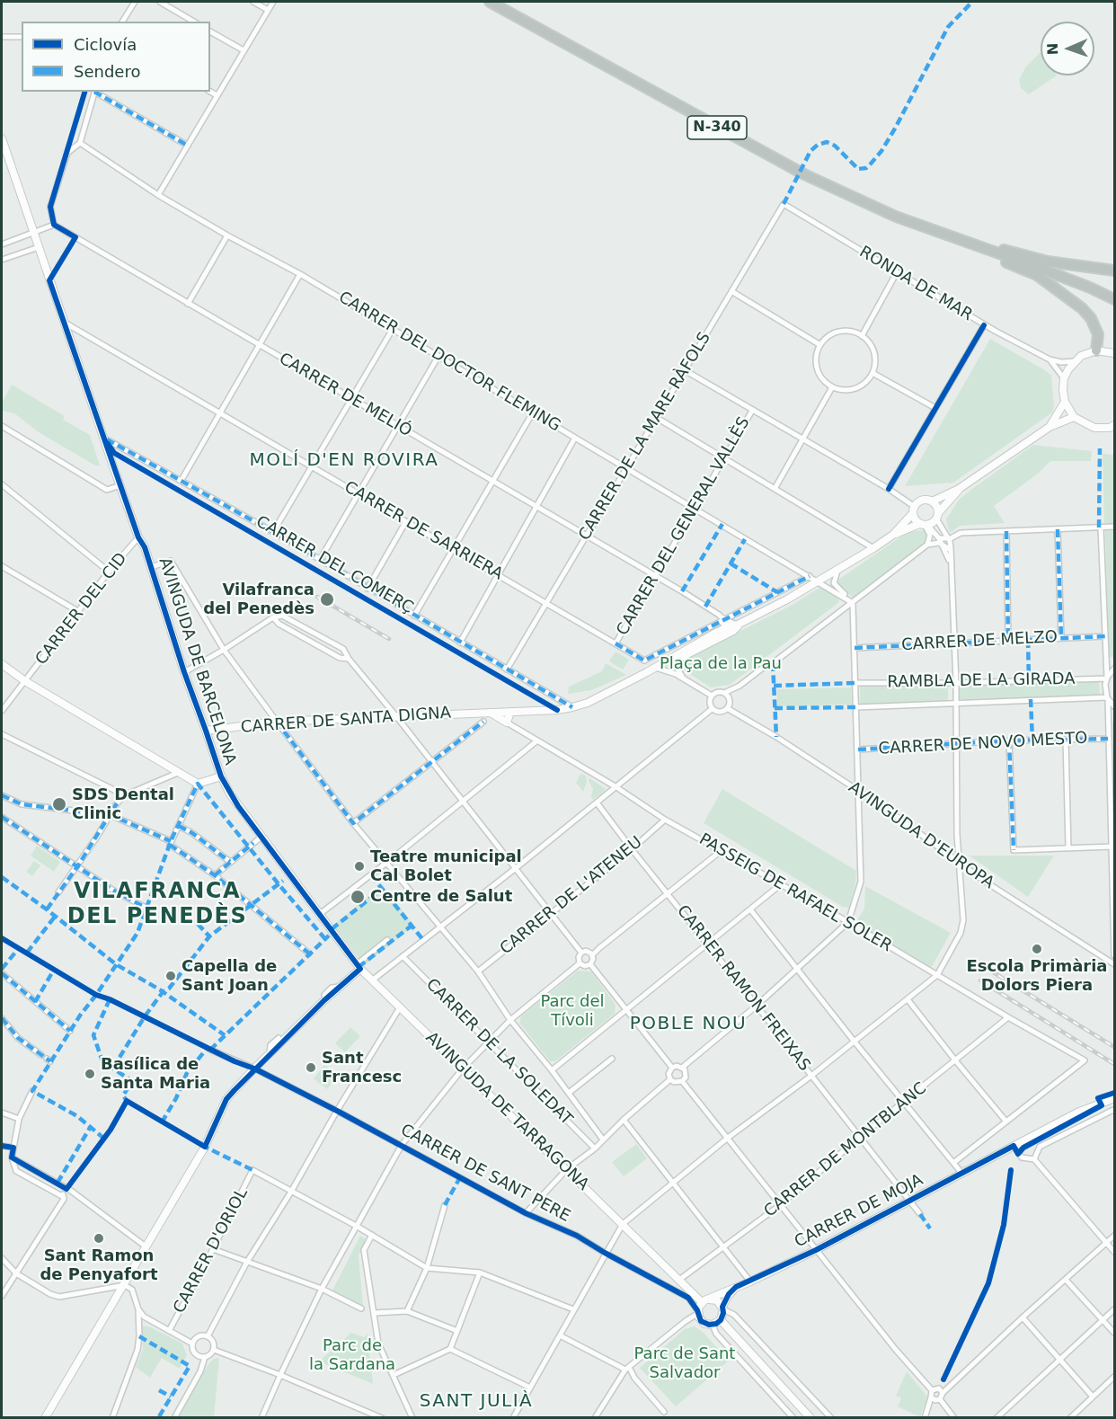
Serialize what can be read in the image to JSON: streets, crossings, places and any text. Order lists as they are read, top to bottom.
{
  "streets": {
    "highway": ["N-340"],
    "street": [
      "RONDA DE MAR",
      "CARRER DEL DOCTOR FLEMING",
      "CARRER DE MELIÓ",
      "CARRER DE LA MARE RÀFOLS",
      "CARRER DEL GENERAL VALLÈS",
      "CARRER DE SARRIERA",
      "CARRER DEL COMERÇ",
      "CARRER DEL CID",
      "CARRER DE MELZO",
      "AVINGUDA DE BARCELONA",
      "RAMBLA DE LA GIRADA",
      "CARRER DE SANTA DIGNA",
      "CARRER DE NOVO MESTO",
      "AVINGUDA D'EUROPA",
      "PASSEIG DE RAFAEL SOLER",
      "CARRER DE L'ATENEU",
      "CARRER RAMON FREIXAS",
      "CARRER DE LA SOLEDAT",
      "AVINGUDA DE TARRAGONA",
      "CARRER DE MONTBLANC",
      "CARRER DE SANT PERE",
      "CARRER DE MOJA",
      "CARRER D'ORIOL"
    ]
  },
  "crossings": [
    ["RONDA DE MAR", "CARRER DE LA MARE RÀFOLS"],
    ["CARRER DEL DOCTOR FLEMING", "CARRER DE LA MARE RÀFOLS"],
    ["CARRER DEL DOCTOR FLEMING", "CARRER DEL GENERAL VALLÈS"],
    ["CARRER DE MELIÓ", "CARRER DE LA MARE RÀFOLS"],
    ["CARRER DE MELIÓ", "CARRER DEL GENERAL VALLÈS"],
    ["CARRER DE MELIÓ", "CARRER DE SARRIERA"],
    ["CARRER DE LA MARE RÀFOLS", "CARRER DE SARRIERA"],
    ["CARRER DE LA MARE RÀFOLS", "CARRER DEL COMERÇ"],
    ["CARRER DEL GENERAL VALLÈS", "CARRER DE SARRIERA"],
    ["CARRER DE SARRIERA", "AVINGUDA DE BARCELONA"],
    ["CARRER DEL COMERÇ", "AVINGUDA DE BARCELONA"],
    ["CARRER DEL COMERÇ", "CARRER DE SANTA DIGNA"],
    ["CARRER DEL CID", "AVINGUDA DE BARCELONA"],
    ["AVINGUDA DE BARCELONA", "CARRER DE SANTA DIGNA"],
    ["AVINGUDA DE BARCELONA", "AVINGUDA DE TARRAGONA"],
    ["PASSEIG DE RAFAEL SOLER", "CARRER DE L'ATENEU"],
    ["PASSEIG DE RAFAEL SOLER", "CARRER DE MONTBLANC"],
    ["CARRER DE L'ATENEU", "CARRER RAMON FREIXAS"],
    ["CARRER RAMON FREIXAS", "CARRER DE MONTBLANC"],
    ["CARRER RAMON FREIXAS", "CARRER DE MOJA"],
    ["AVINGUDA DE TARRAGONA", "CARRER DE MONTBLANC"],
    ["AVINGUDA DE TARRAGONA", "CARRER DE SANT PERE"],
    ["AVINGUDA DE TARRAGONA", "CARRER DE MOJA"],
    ["CARRER DE SANT PERE", "CARRER DE MOJA"]
  ],
  "districts": [
    "MOLÍ D'EN ROVIRA",
    "VILAFRANCA DEL PENEDÈS",
    "POBLE NOU",
    "SANT JULIÀ"
  ],
  "parks": [
    "Plaça de la Pau",
    "Parc del Tívoli",
    "Parc de la Sardana",
    "Parc de Sant Salvador"
  ],
  "places": [
    "Vilafranca del Penedès",
    "SDS Dental Clinic",
    "Teatre municipal Cal Bolet",
    "Centre de Salut",
    "Escola Primària Dolors Piera",
    "Capella de Sant Joan",
    "Sant Francesc",
    "Basílica de Santa Maria",
    "Sant Ramon de Penyafort"
  ],
  "legend": ["Ciclovía", "Sendero"],
  "north": "left"
}
